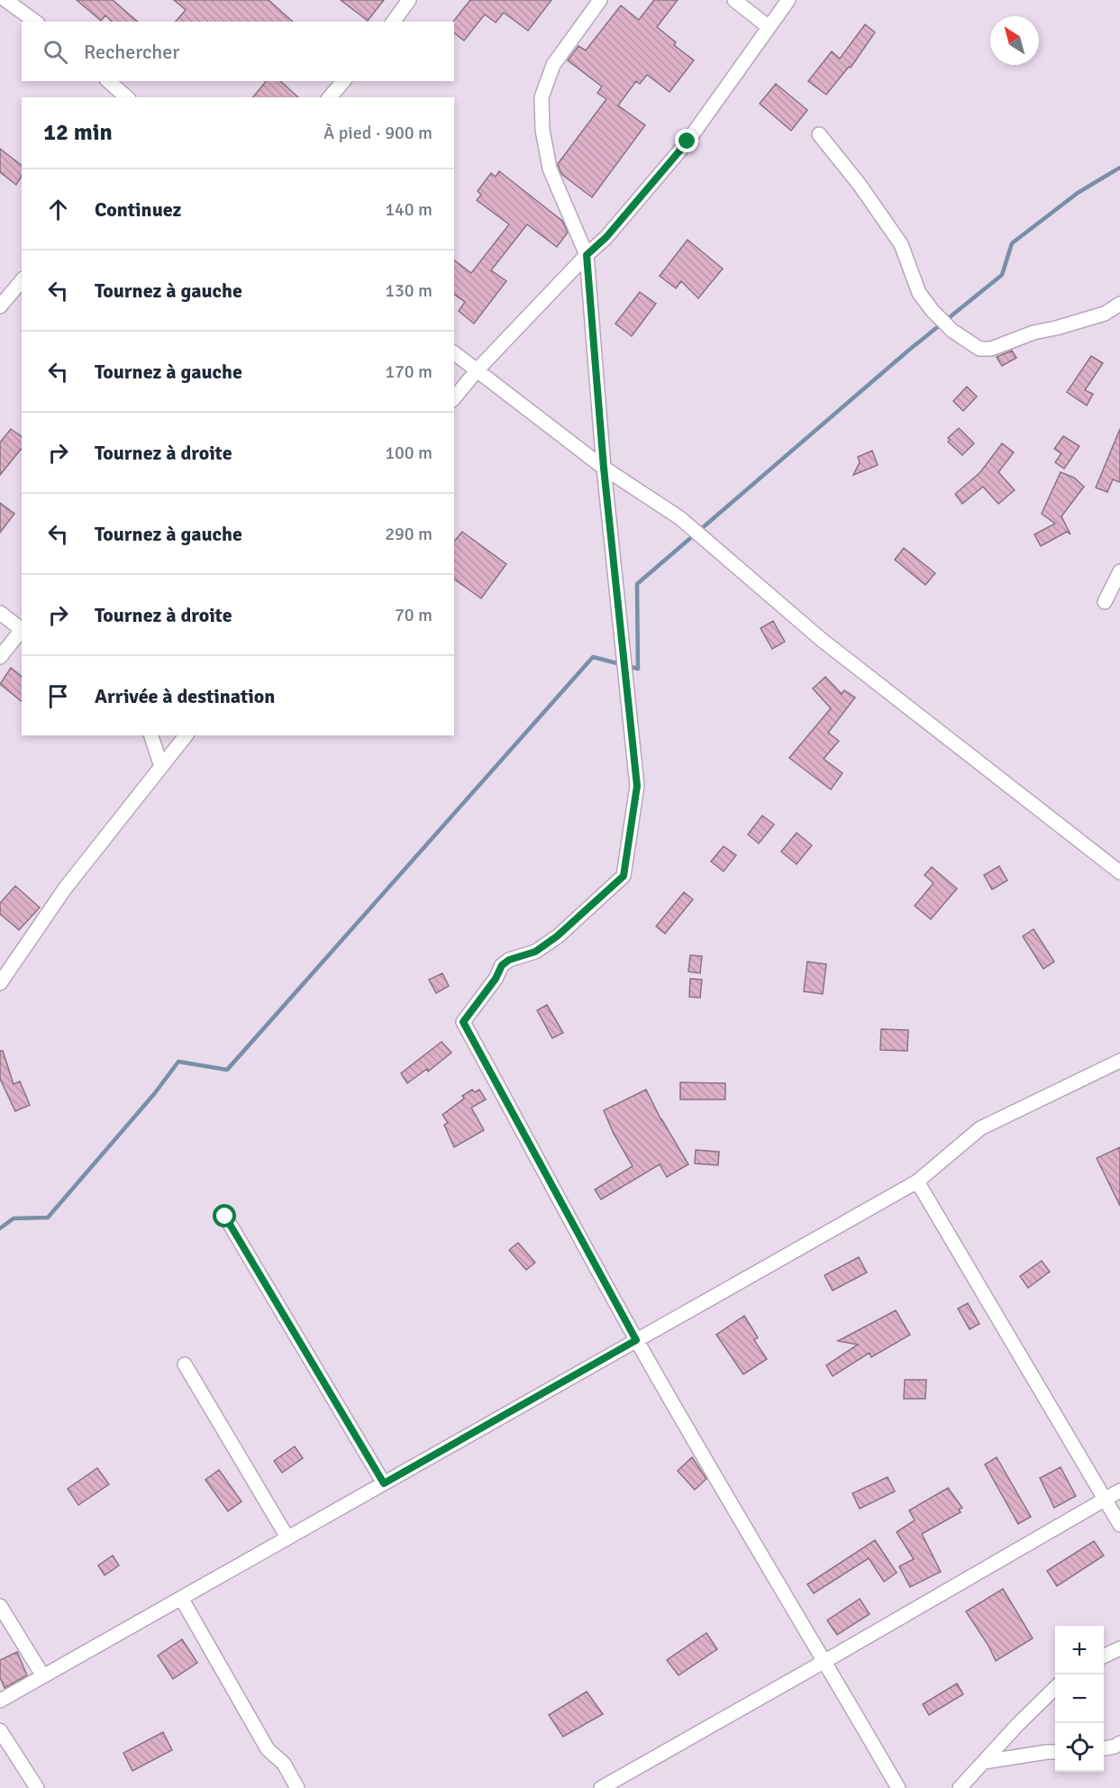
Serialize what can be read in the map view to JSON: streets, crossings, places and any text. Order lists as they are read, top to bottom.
{
  "north": "top left",
  "page": {
    "search": "Rechercher",
    "heading": ["12 min", "À pied · 900 m"],
    "list": [
      ["Continuez", "140 m"],
      ["Tournez à gauche", "130 m"],
      ["Tournez à gauche", "170 m"],
      ["Tournez à droite", "100 m"],
      ["Tournez à gauche", "290 m"],
      ["Tournez à droite", "70 m"],
      "Arrivée à destination"
    ],
    "map_buttons": ["+", "−"]
  }
}
